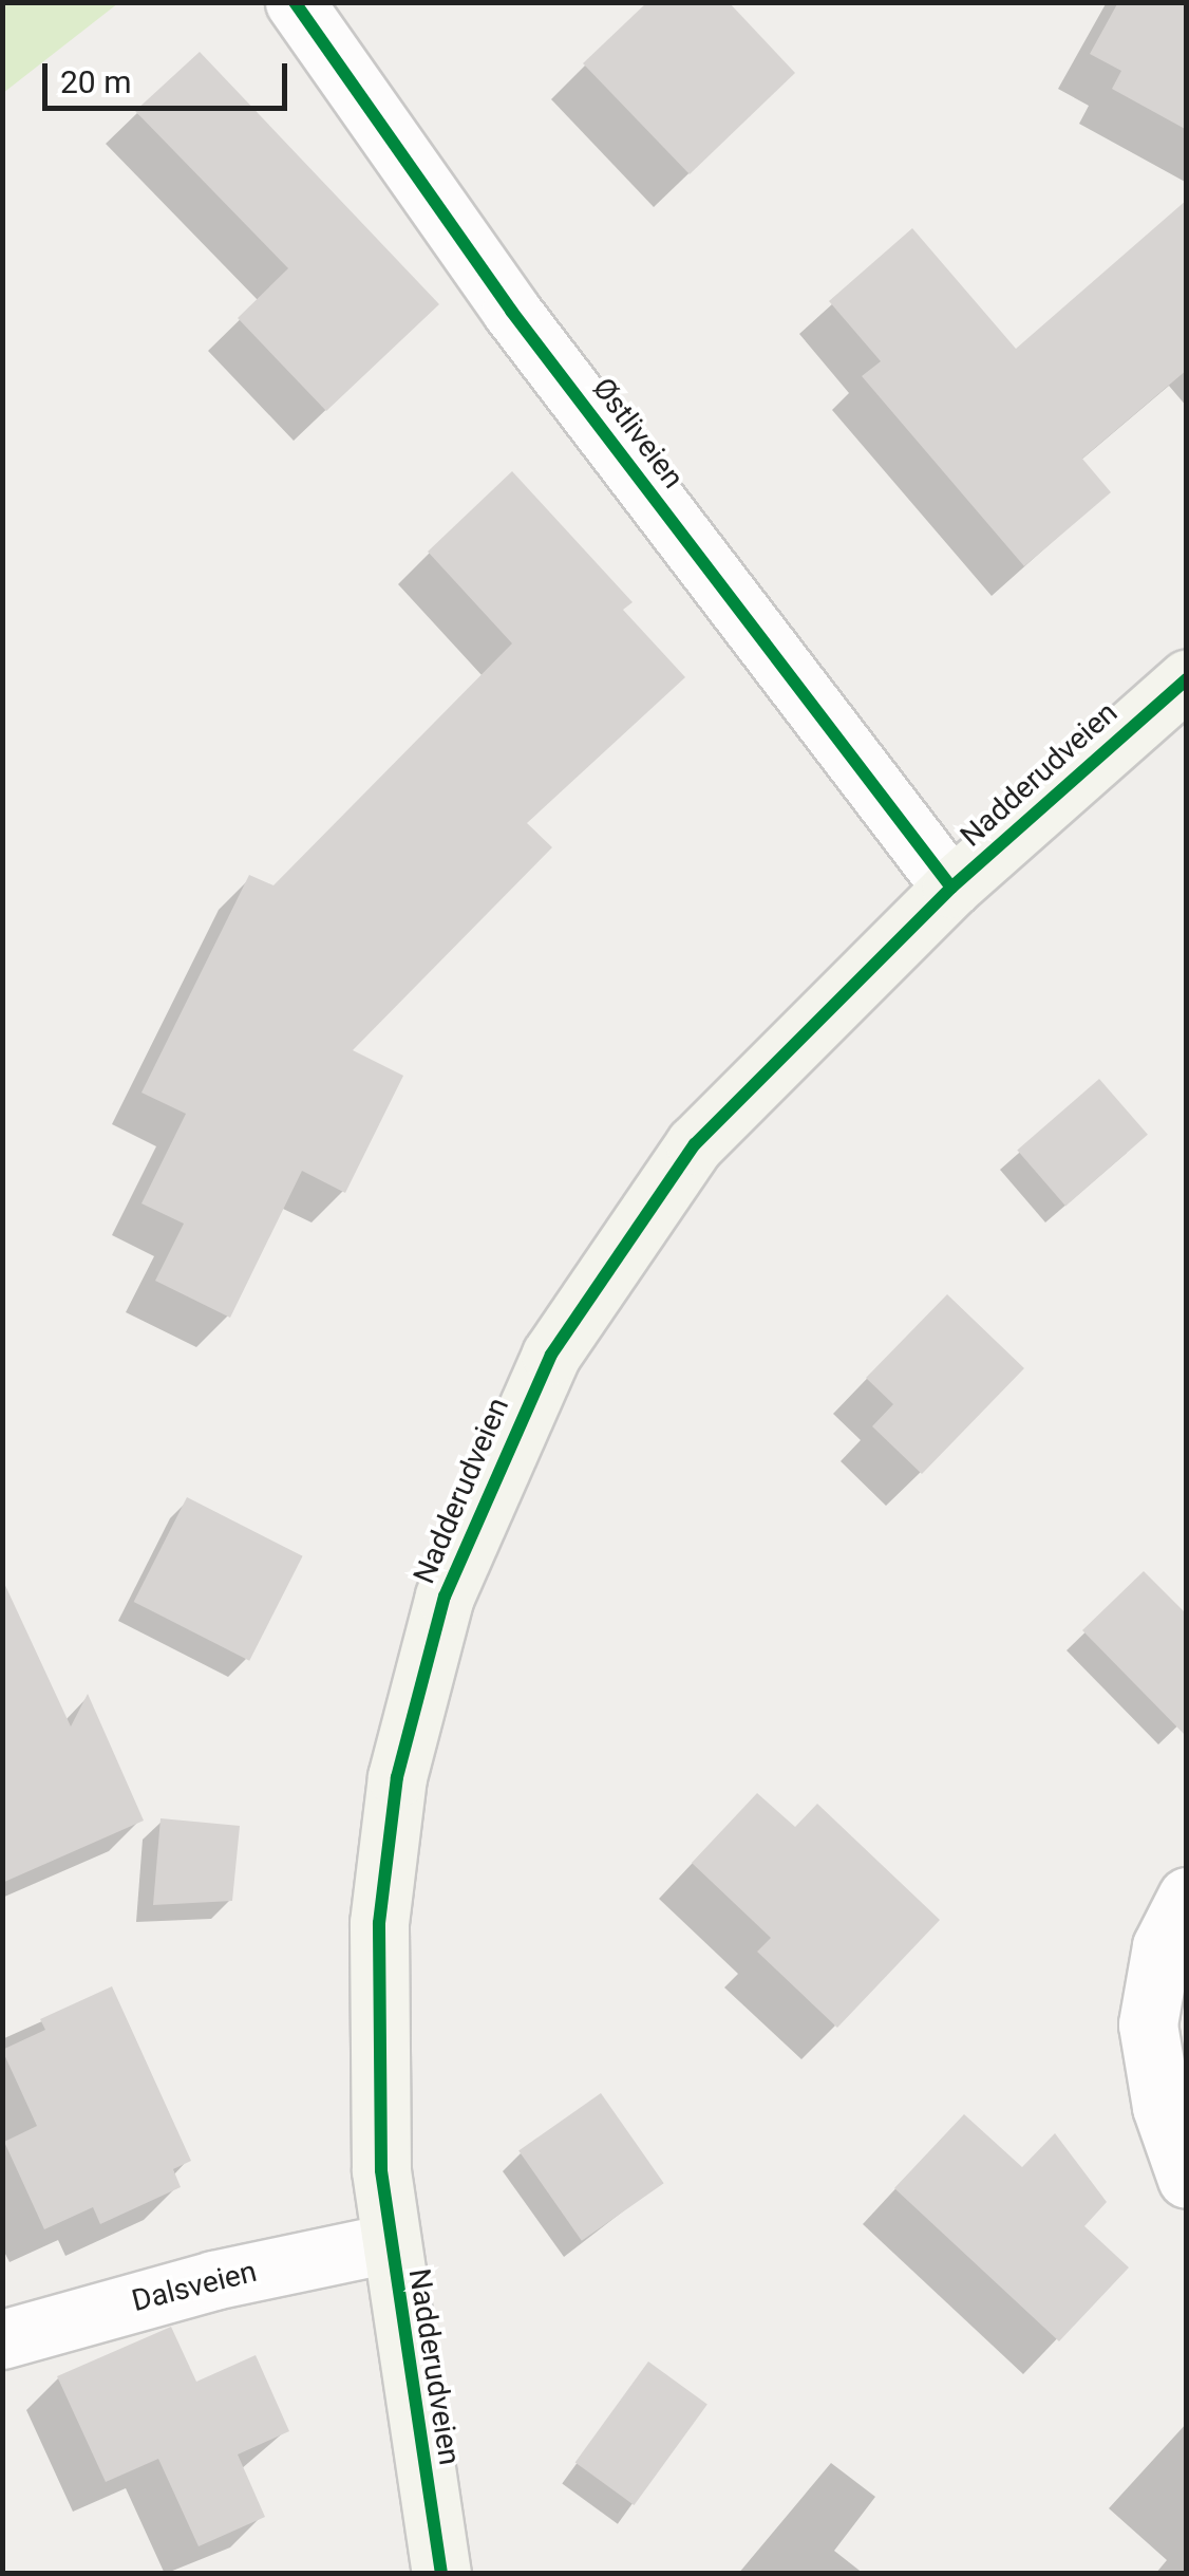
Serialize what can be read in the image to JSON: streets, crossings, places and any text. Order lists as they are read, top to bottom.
{
  "streets": {
    "main road": ["Nadderudveien"],
    "street": ["Østliveien", "Dalsveien"]
  },
  "crossings": [
    ["Østliveien", "Nadderudveien"],
    ["Nadderudveien", "Dalsveien"]
  ],
  "scale_bar": "20 m"
}
